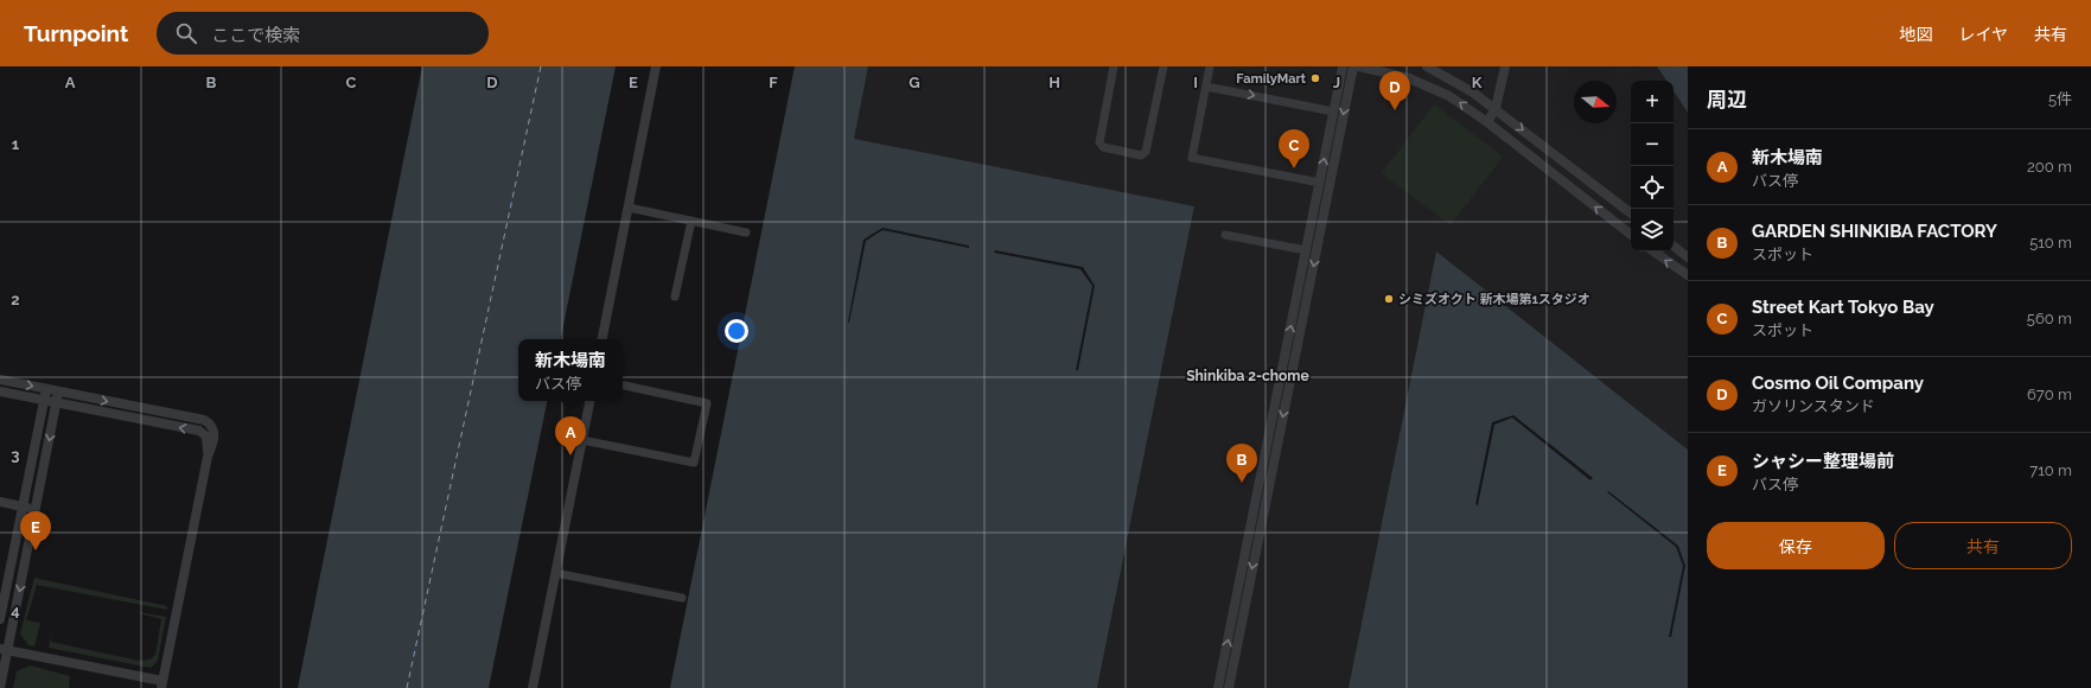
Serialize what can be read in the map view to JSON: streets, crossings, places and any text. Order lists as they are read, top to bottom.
{
  "districts": ["Shinkiba 2-chome"],
  "places": ["FamilyMart", "シミズオクト 新木場第1スタジオ"],
  "north": "right",
  "page": {
    "header": "Turnpoint",
    "search": "ここで検索",
    "nav": ["地図", "レイヤ", "共有"],
    "heading": ["周辺", "5件"],
    "pins": [
      "D",
      "C",
      "A",
      "B",
      "E"
    ],
    "map_buttons": ["+", "−"],
    "list": [
      {
        "mark": "A",
        "name": "新木場南",
        "note": "バス停",
        "value": "200 m"
      },
      {
        "mark": "B",
        "name": "GARDEN SHINKIBA FACTORY",
        "note": "スポット",
        "value": "510 m"
      },
      {
        "mark": "C",
        "name": "Street Kart Tokyo Bay",
        "note": "スポット",
        "value": "560 m"
      },
      {
        "mark": "D",
        "name": "Cosmo Oil Company",
        "note": "ガソリンスタンド",
        "value": "670 m"
      },
      {
        "mark": "E",
        "name": "シャシー整理場前",
        "note": "バス停",
        "value": "710 m"
      }
    ],
    "popup": ["新木場南", "バス停"],
    "buttons": ["保存", "共有"]
  },
  "grid": {
    "columns": [
      "A",
      "B",
      "C",
      "D",
      "E",
      "F",
      "G",
      "H",
      "I",
      "J",
      "K"
    ],
    "rows": [
      "1",
      "2",
      "3",
      "4"
    ]
  }
}
